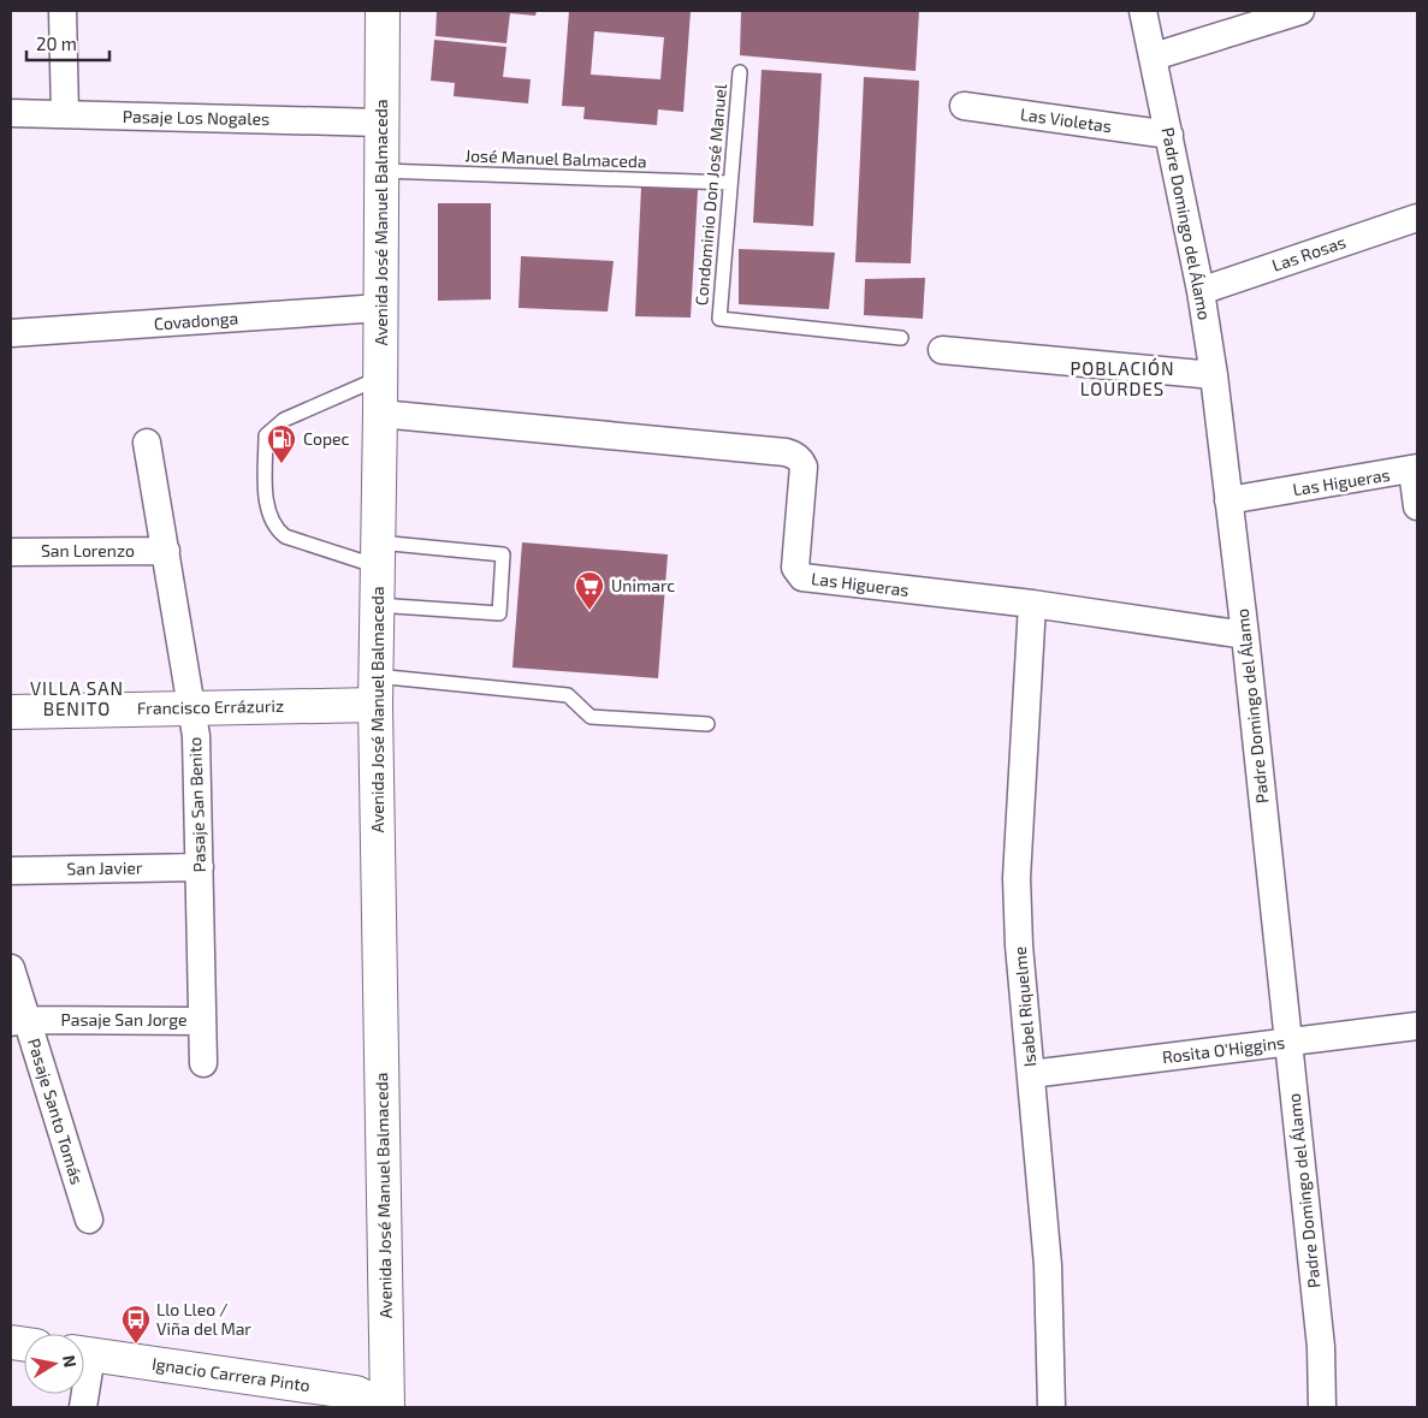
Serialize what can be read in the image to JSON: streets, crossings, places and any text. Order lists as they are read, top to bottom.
{
  "streets": {
    "main road": ["Avenida José Manuel Balmaceda", "Francisco Errázuriz", "Ignacio Carrera Pinto"],
    "street": [
      "Pasaje Los Nogales",
      "Las Violetas",
      "Padre Domingo del Álamo",
      "Las Rosas",
      "Covadonga",
      "Las Higueras",
      "San Lorenzo",
      "Pasaje San Benito",
      "San Javier",
      "Isabel Riquelme",
      "Pasaje San Jorge",
      "Rosita O'Higgins",
      "Pasaje Santo Tomás"
    ],
    "lane": ["José Manuel Balmaceda", "Condominio Don José Manuel"]
  },
  "crossings": [
    ["Pasaje Los Nogales", "Avenida José Manuel Balmaceda"],
    ["Las Violetas", "Padre Domingo del Álamo"],
    ["José Manuel Balmaceda", "Condominio Don José Manuel"],
    ["José Manuel Balmaceda", "Avenida José Manuel Balmaceda"],
    ["Avenida José Manuel Balmaceda", "Covadonga"],
    ["Avenida José Manuel Balmaceda", "Las Higueras"],
    ["Avenida José Manuel Balmaceda", "Francisco Errázuriz"],
    ["Avenida José Manuel Balmaceda", "Ignacio Carrera Pinto"],
    ["Padre Domingo del Álamo", "Las Rosas"],
    ["Padre Domingo del Álamo", "Las Higueras"],
    ["Padre Domingo del Álamo", "Rosita O'Higgins"],
    ["Las Higueras", "Isabel Riquelme"],
    ["San Lorenzo", "Pasaje San Benito"],
    ["Francisco Errázuriz", "Pasaje San Benito"],
    ["Pasaje San Benito", "San Javier"],
    ["Pasaje San Benito", "Pasaje San Jorge"],
    ["Isabel Riquelme", "Rosita O'Higgins"],
    ["Pasaje San Jorge", "Pasaje Santo Tomás"]
  ],
  "districts": ["POBLACIÓN LOURDES", "VILLA SAN BENITO"],
  "places": {
    "fuel station": ["Copec"],
    "supermarket": ["Unimarc"],
    "bus stop": ["Llo Lleo / Viña del Mar"]
  },
  "scale_bar": "20 m",
  "north": "right"
}
